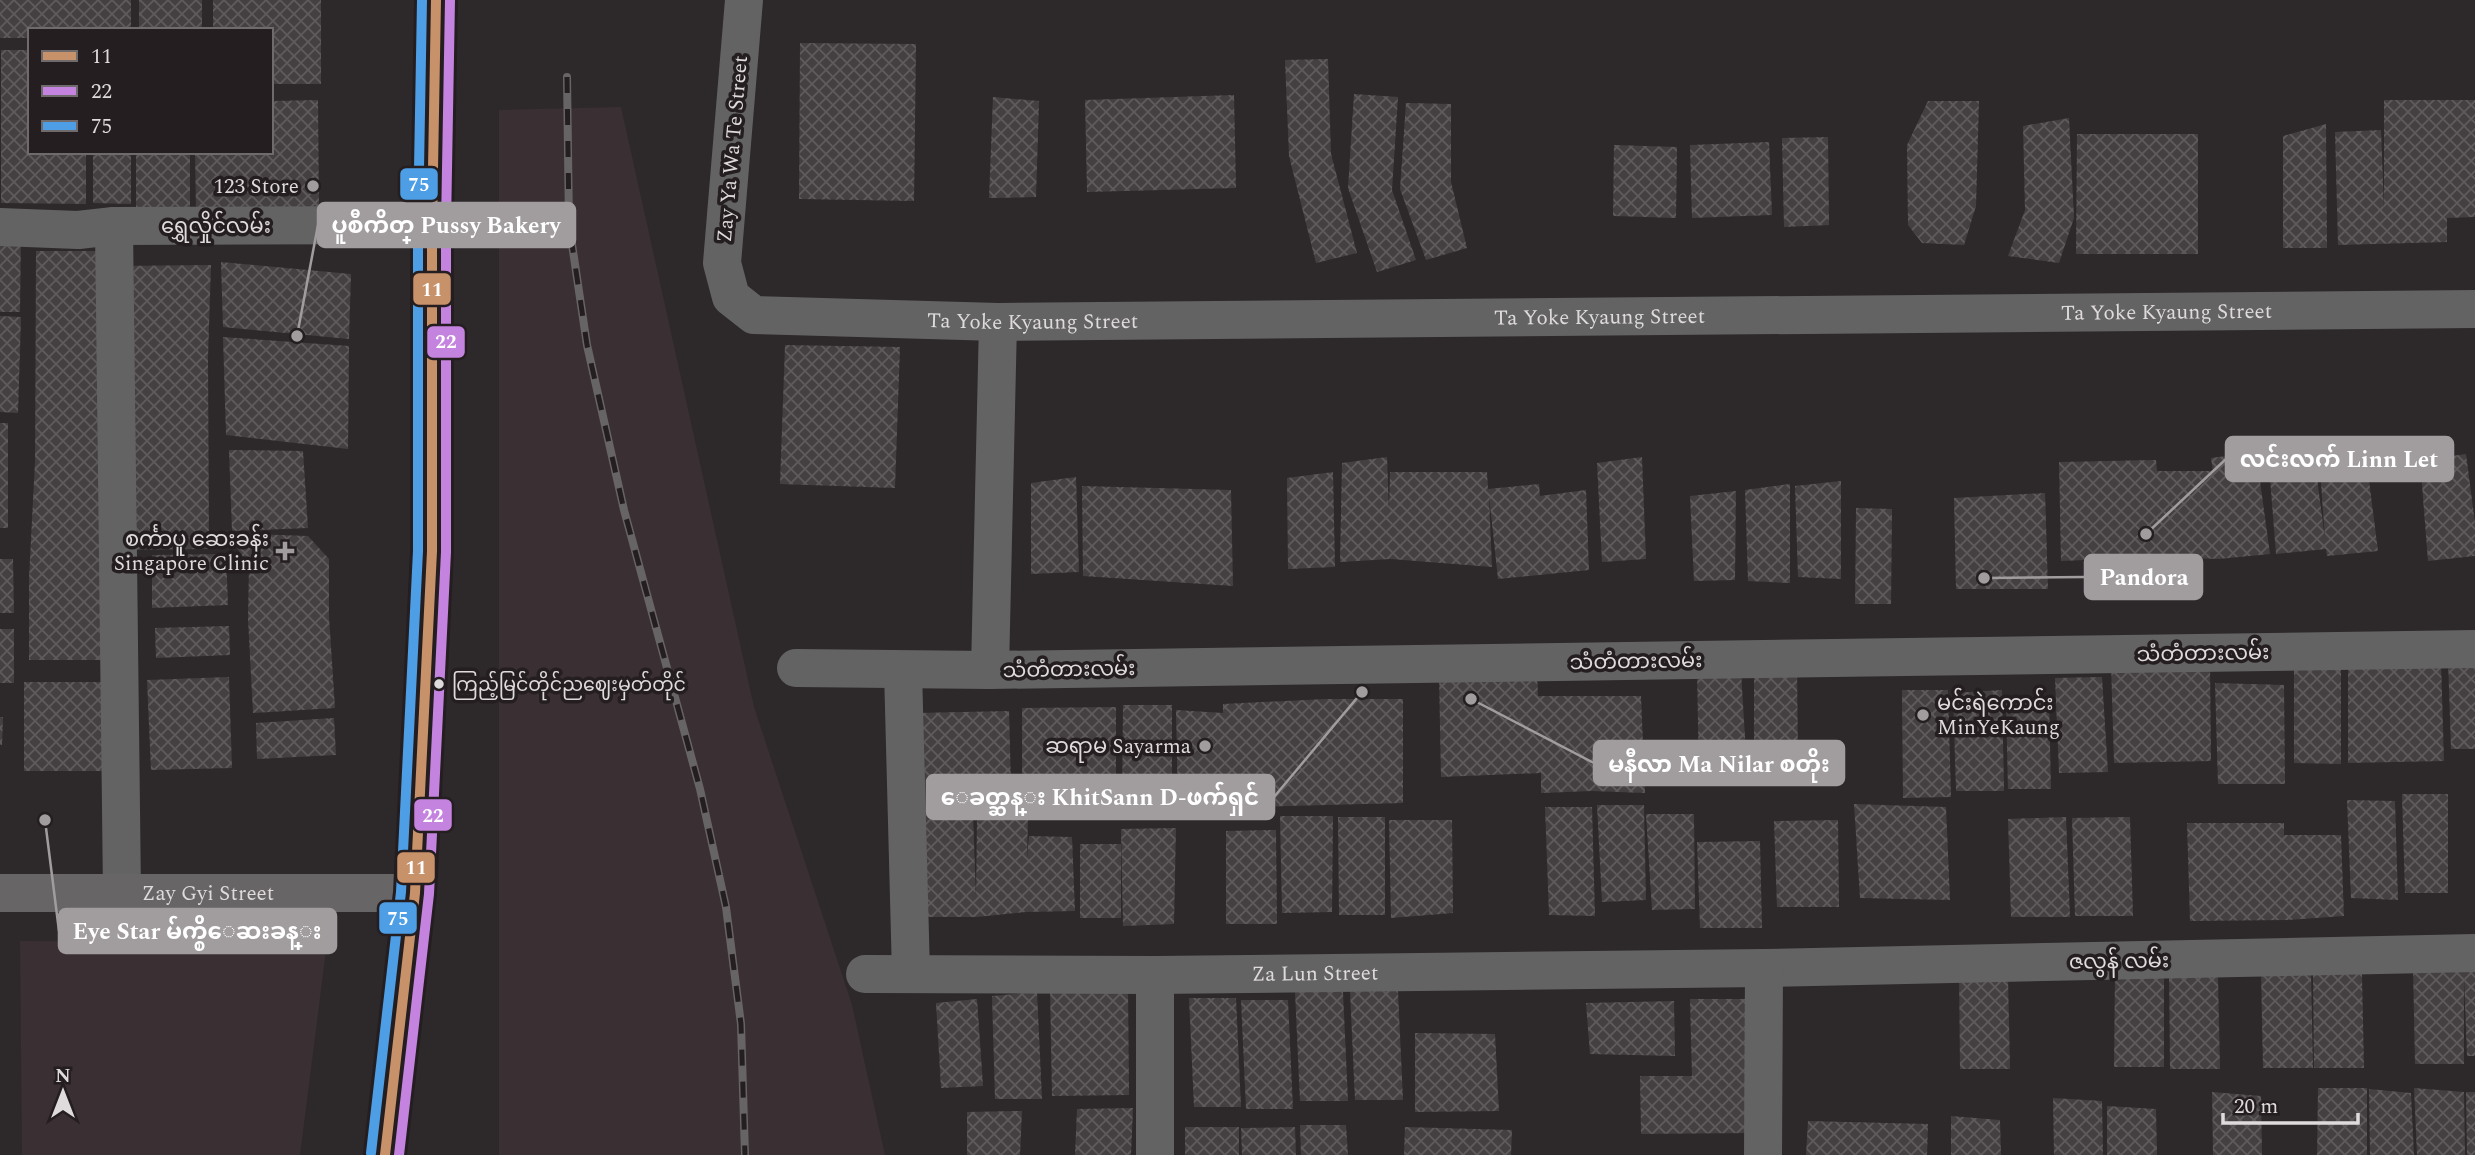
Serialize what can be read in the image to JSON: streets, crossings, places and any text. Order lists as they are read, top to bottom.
{
  "streets": {
    "main road": ["Zay Gyi Street"],
    "street": [
      "Zay Ya Wa Te Street",
      "ရွှေလှိုင်လမ်း",
      "Ta Yoke Kyaung Street",
      "သံတံတားလမ်း",
      "ဇလွန် လမ်း",
      "Za Lun Street"
    ]
  },
  "crossings": [
    ["Zay Ya Wa Te Street", "Ta Yoke Kyaung Street"],
    ["ဇလွန် လမ်း", "Za Lun Street"]
  ],
  "places": {
    "other": [
      "123 Store",
      "ပူစီကိတ္ Pussy Bakery",
      "လင်းလက် Linn Let",
      "Pandora",
      "ကြည့်မြင်တိုင်ညဈေးမှတ်တိုင်",
      "ေခတ္ဆန္း KhitSann D-ဖက်ရှင်",
      "မနီလာ Ma Nilar စတိုး",
      "မင်းရဲကောင်း MinYeKaung",
      "ဆရာမ Sayarma",
      "Eye Star မ်က္စိေဆးခန္း"
    ],
    "health": ["စင်္ကာပူ ဆေးခန်း Singapore Clinic"]
  },
  "lines": ["transit line 11", "transit line 22", "transit line 75"],
  "legend": ["11", "22", "75"],
  "scale_bar": "20 m",
  "north": "top"
}
